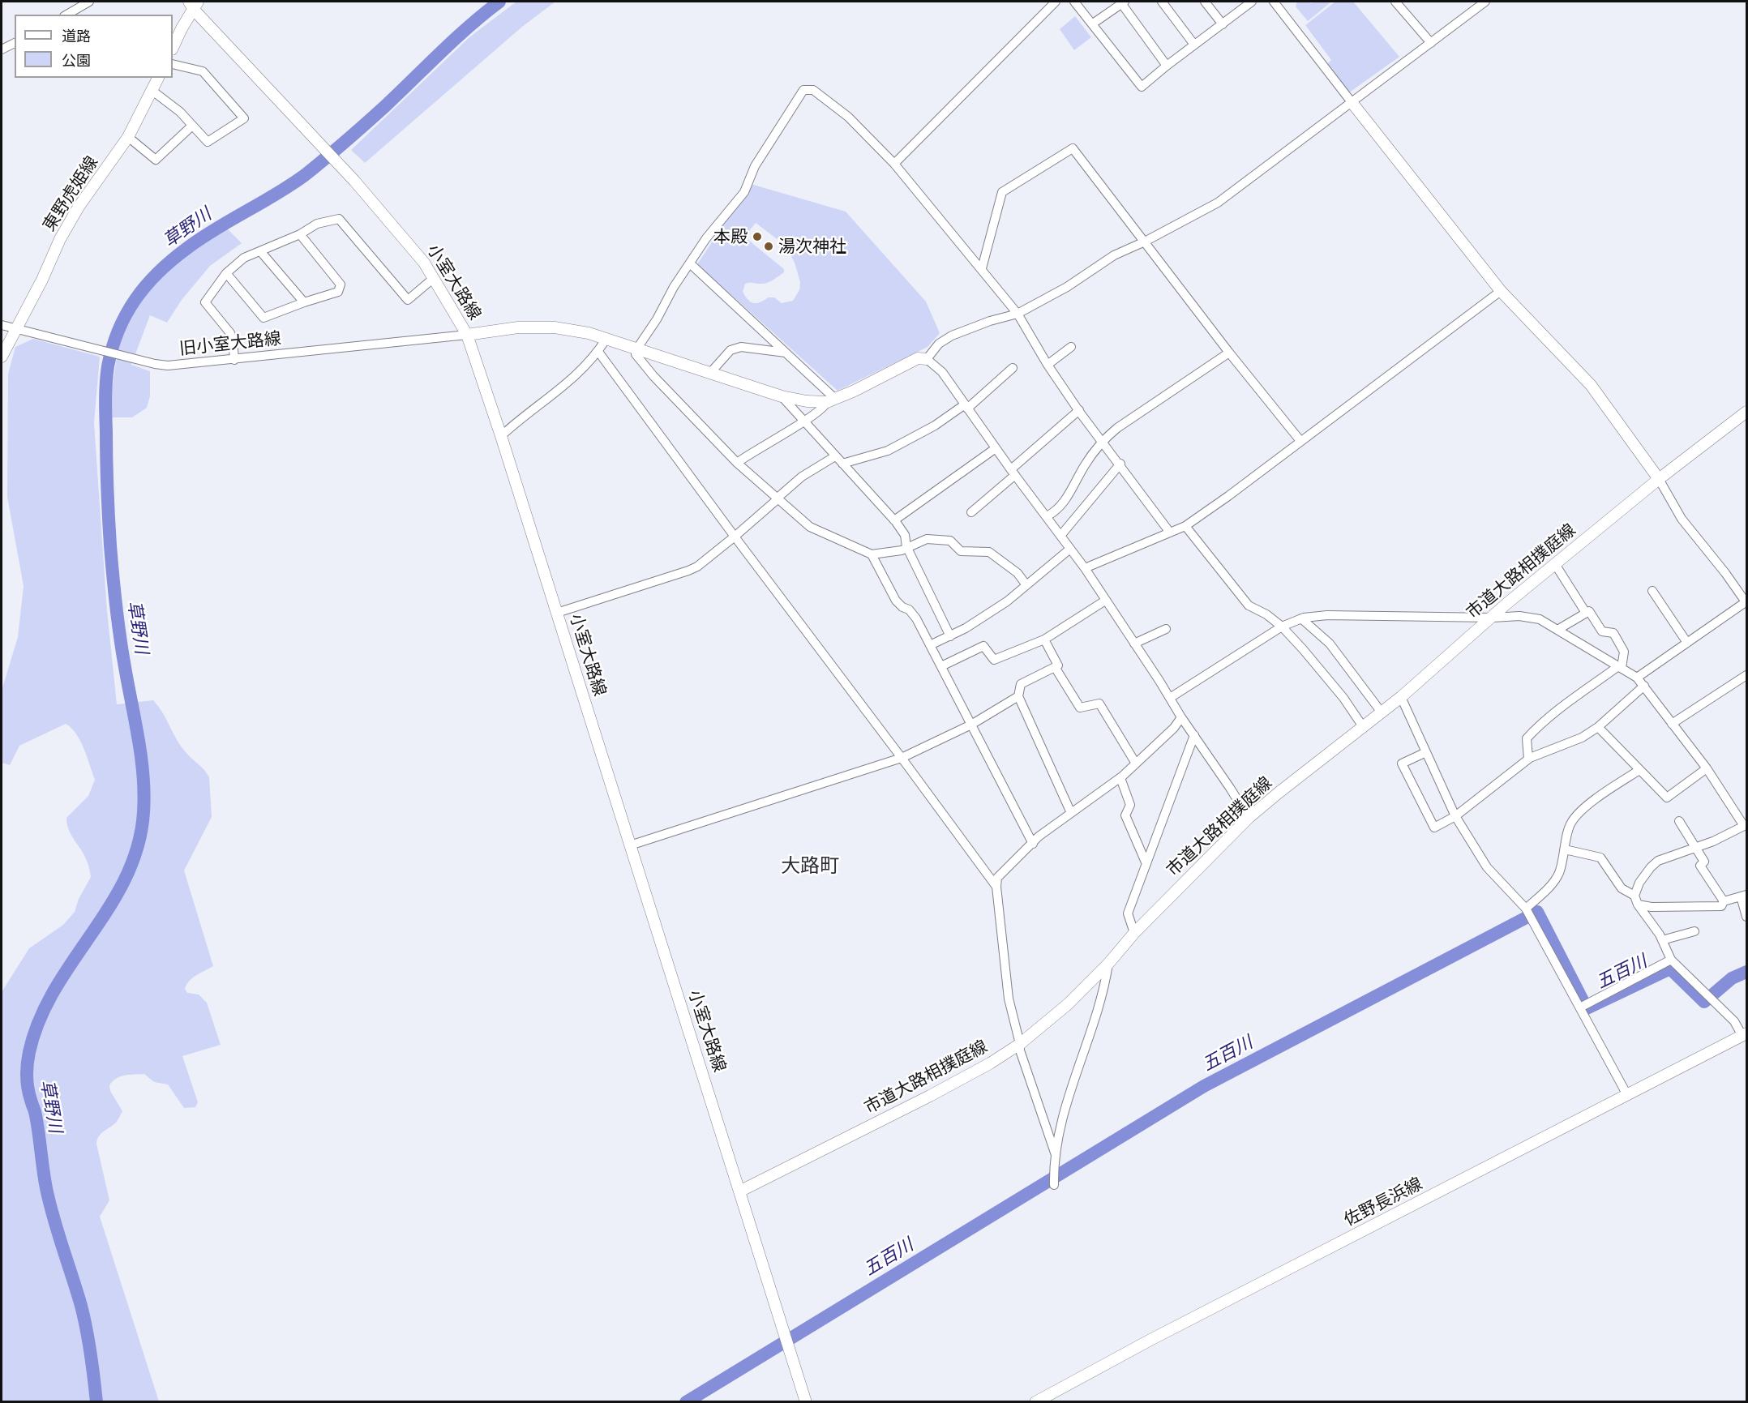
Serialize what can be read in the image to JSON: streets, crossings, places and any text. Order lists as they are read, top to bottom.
{
  "streets": {
    "main road": [
      "東野虎姫線",
      "小室大路線",
      "市道大路相撲庭線",
      "佐野長浜線"
    ],
    "street": ["旧小室大路線"]
  },
  "crossings": [
    ["東野虎姫線", "旧小室大路線"],
    ["小室大路線", "旧小室大路線"],
    ["小室大路線", "市道大路相撲庭線"]
  ],
  "districts": ["大路町"],
  "water": ["草野川", "五百川"],
  "places": ["本殿", "湯次神社"],
  "legend": ["道路", "公園"]
}
